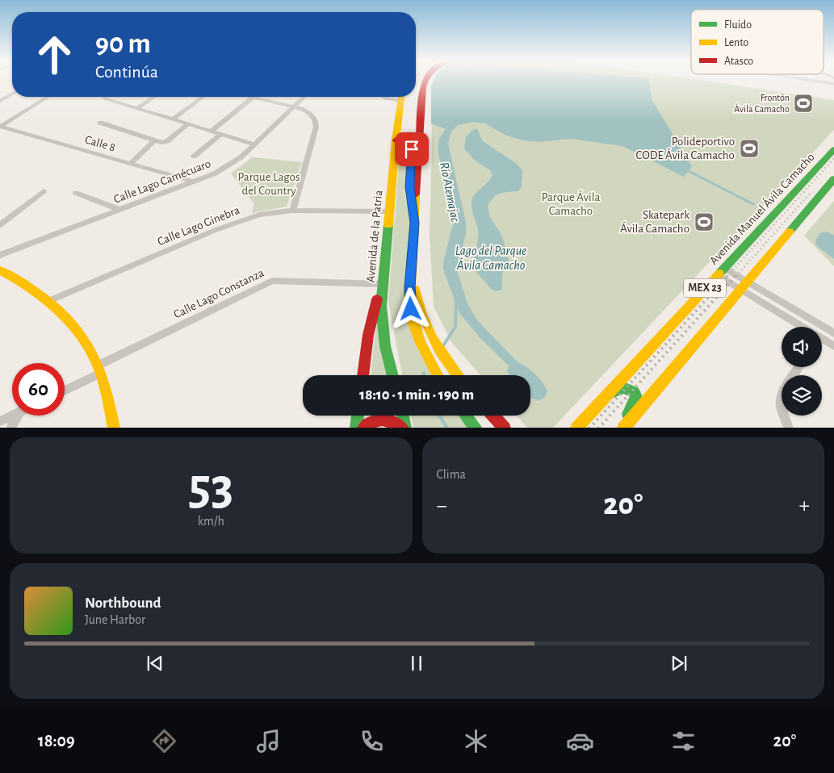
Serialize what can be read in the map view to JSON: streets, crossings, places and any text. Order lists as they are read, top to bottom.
{
  "streets": {
    "main road": ["Avenida Manuel Ávila Camacho", "Avenida de la Patria", "MEX 23"],
    "street": [
      "Calle 8",
      "Calle Lago Camécuaro",
      "Calle Lago Ginebra",
      "Calle Lago Constanza"
    ]
  },
  "crossings": [
    ["Calle 8", "Calle Lago Camécuaro"],
    ["Calle Lago Ginebra", "Avenida de la Patria"],
    ["Avenida de la Patria", "Calle Lago Constanza"]
  ],
  "water": ["Río Atemajac", "Lago del Parque Ávila Camacho"],
  "parks": ["Parque Lagos del Country", "Parque Ávila Camacho"],
  "places": {
    "sports": ["Frontón Ávila Camacho", "Polideportivo CODE Ávila Camacho", "Skatepark Ávila Camacho"]
  },
  "legend": ["Fluido", "Lento", "Atasco"],
  "page": {
    "turn": ["90 m", "Continúa"],
    "limit": "60",
    "trip": "18:10 · 1 min · 190 m",
    "tile": [
      ["53", "km/h"],
      "Clima"
    ],
    "heat": ["−", "20°", "+"],
    "song": ["Northbound", "June Harbor"],
    "tabs": ["18:09", "20°"]
  }
}
